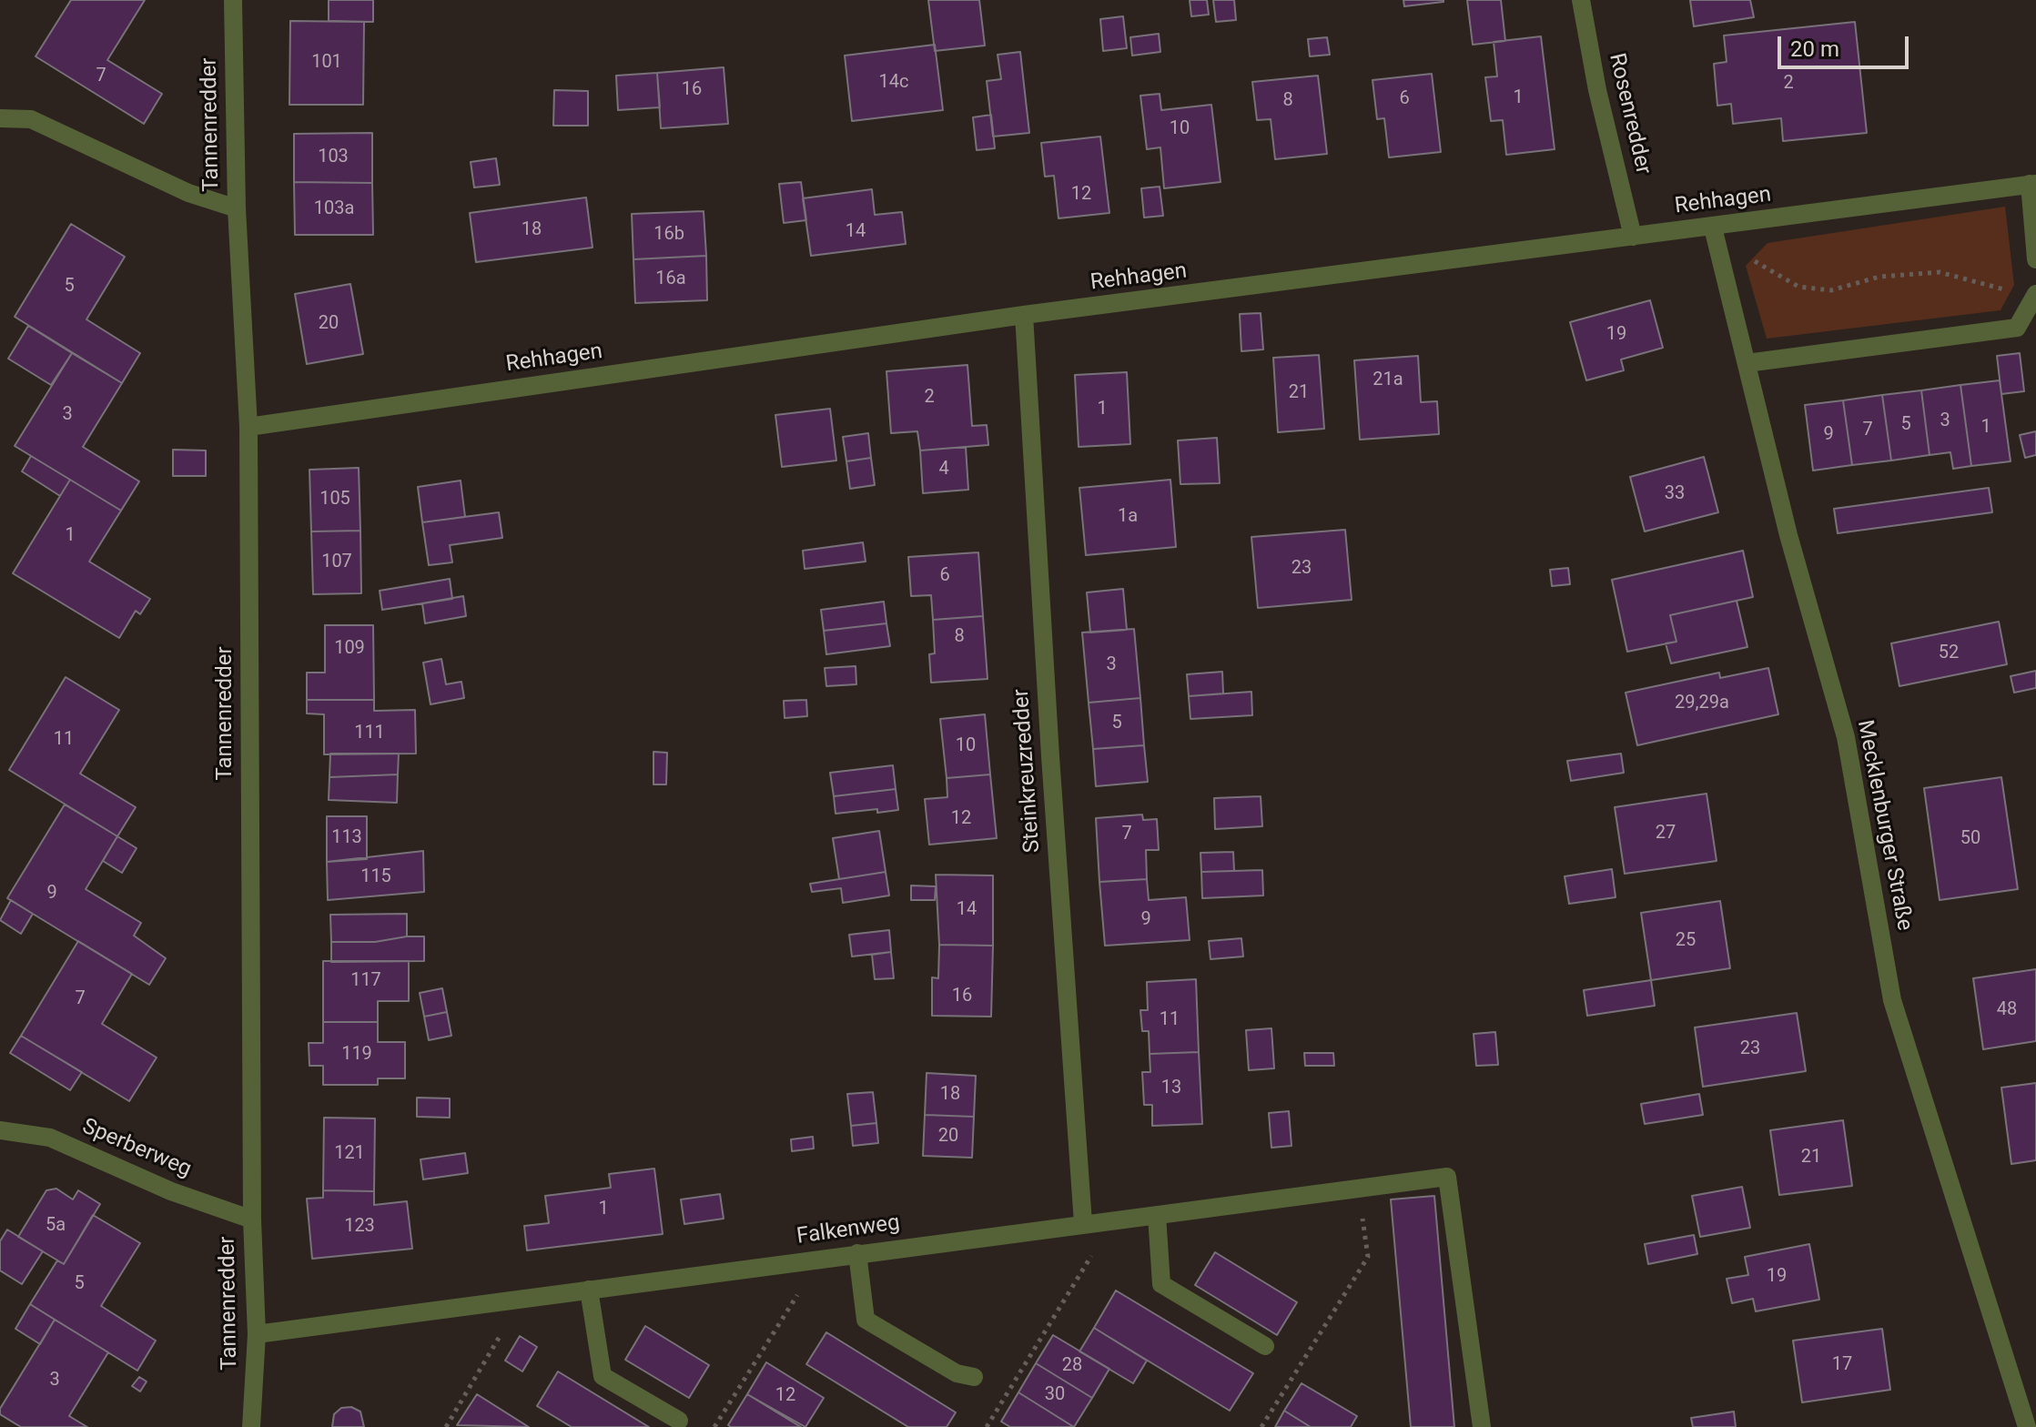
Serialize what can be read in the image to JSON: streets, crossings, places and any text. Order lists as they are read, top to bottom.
{
  "streets": {
    "street": [
      "Rosenredder",
      "Tannenredder",
      "Rehhagen",
      "Steinkreuzredder",
      "Mecklenburger Straße",
      "Sperberweg",
      "Falkenweg"
    ]
  },
  "crossings": [
    ["Rosenredder", "Rehhagen"],
    ["Tannenredder", "Rehhagen"],
    ["Tannenredder", "Sperberweg"],
    ["Tannenredder", "Falkenweg"],
    ["Rehhagen", "Steinkreuzredder"],
    ["Rehhagen", "Mecklenburger Straße"],
    ["Steinkreuzredder", "Falkenweg"]
  ],
  "house_numbers": [
    "101",
    "7",
    "14c",
    "2",
    "16",
    "1",
    "6",
    "8",
    "10",
    "103",
    "12",
    "103a",
    "18",
    "14",
    "16b",
    "16a",
    "5",
    "20",
    "19",
    "21a",
    "21",
    "2",
    "1",
    "3",
    "3",
    "5",
    "1",
    "7",
    "9",
    "4",
    "33",
    "105",
    "1a",
    "1",
    "107",
    "23",
    "6",
    "8",
    "109",
    "52",
    "3",
    "29,29a",
    "5",
    "111",
    "11",
    "10",
    "12",
    "27",
    "7",
    "113",
    "50",
    "115",
    "9",
    "14",
    "9",
    "25",
    "117",
    "16",
    "7",
    "48",
    "11",
    "23",
    "119",
    "13",
    "18",
    "20",
    "121",
    "21",
    "1",
    "5a",
    "123",
    "19",
    "5",
    "17",
    "28",
    "3",
    "30",
    "12"
  ],
  "scale_bar": "20 m"
}
